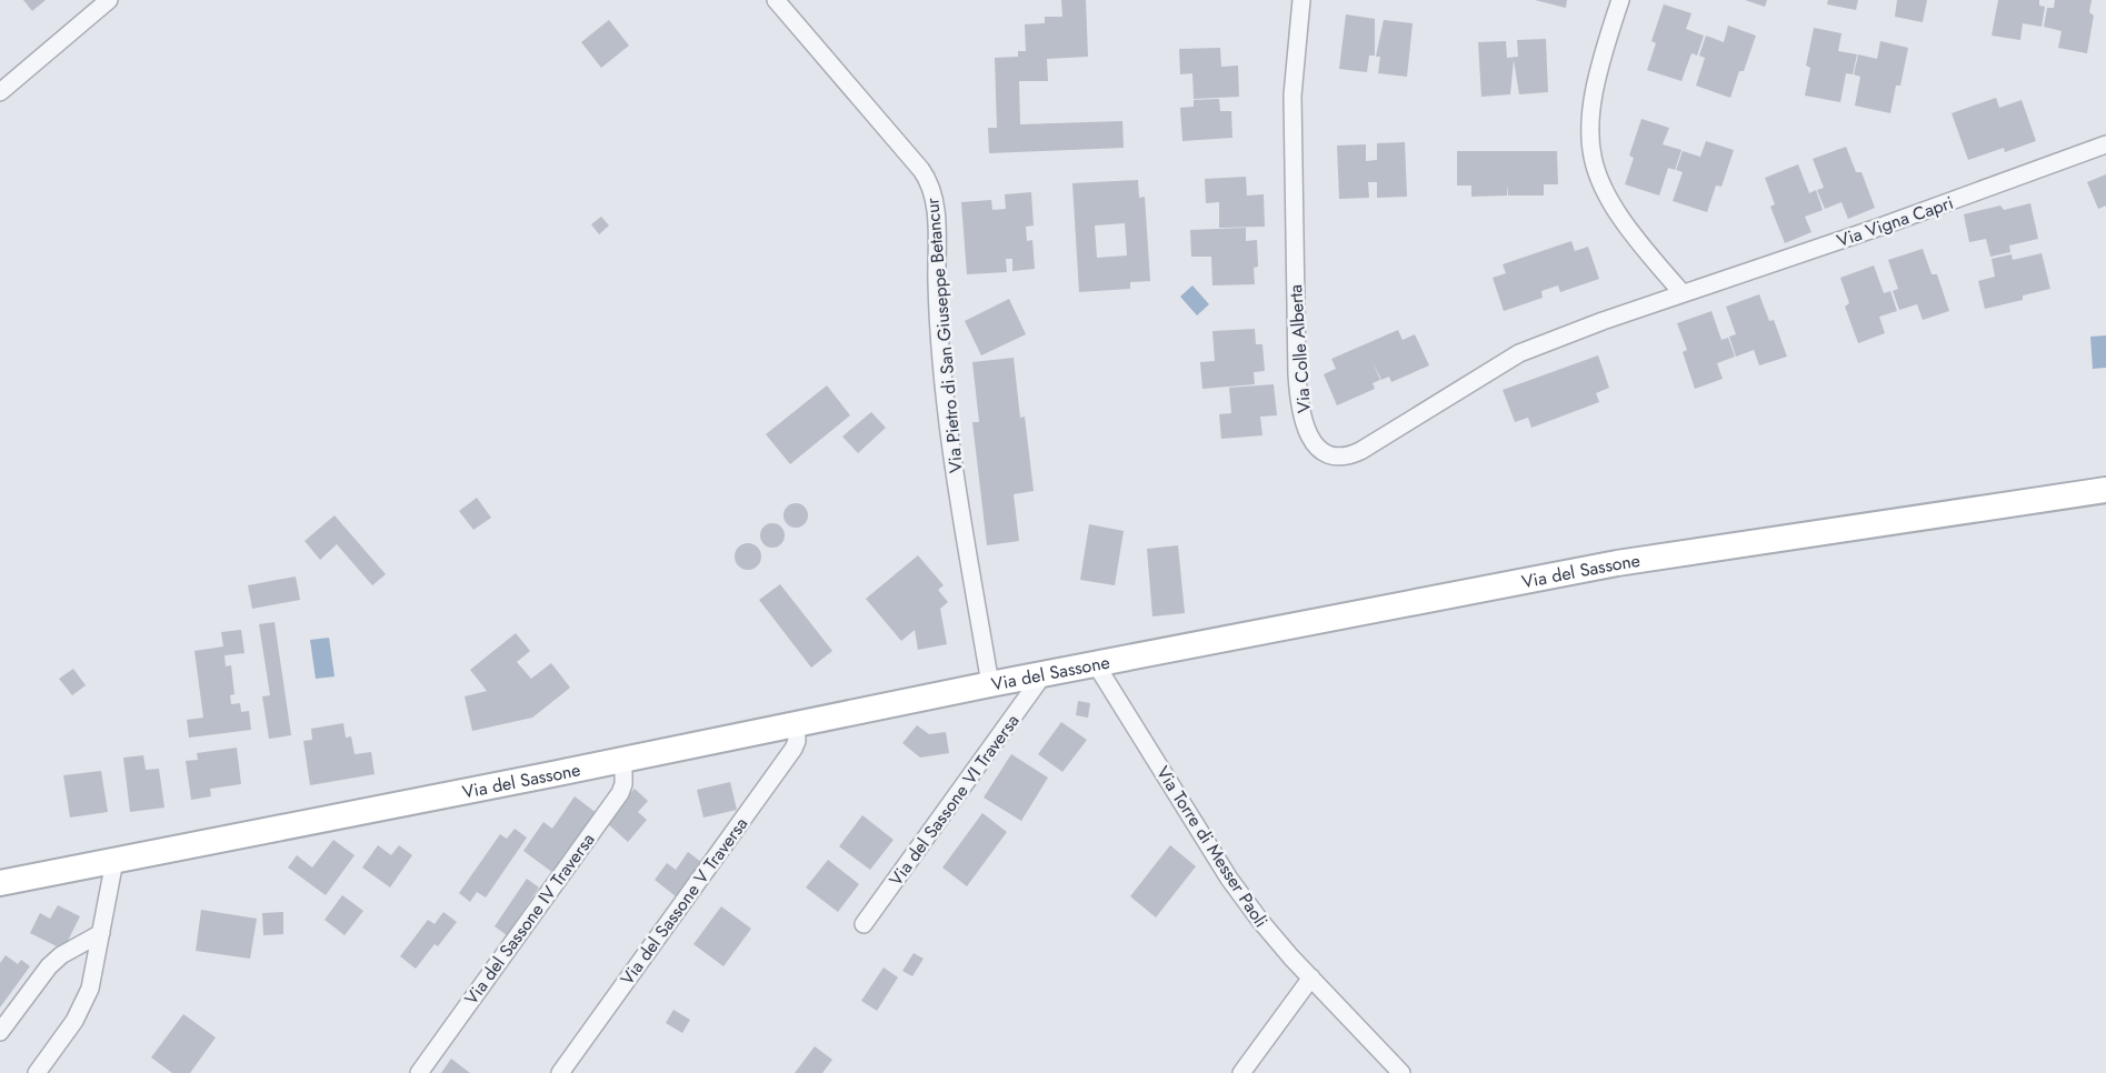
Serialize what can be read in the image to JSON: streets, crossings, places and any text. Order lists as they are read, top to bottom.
{
  "streets": {
    "main road": ["Via del Sassone"],
    "street": [
      "Via Vigna Capri",
      "Via Pietro di San Giuseppe Betancur",
      "Via Colle Alberta",
      "Via del Sassone VI Traversa",
      "Via Torre di Messer Paoli",
      "Via del Sassone V Traversa",
      "Via del Sassone IV Traversa"
    ]
  },
  "crossings": [
    ["Via Vigna Capri", "Via Colle Alberta"],
    ["Via Pietro di San Giuseppe Betancur", "Via del Sassone"],
    ["Via del Sassone", "Via del Sassone VI Traversa"],
    ["Via del Sassone", "Via Torre di Messer Paoli"],
    ["Via del Sassone", "Via del Sassone V Traversa"],
    ["Via del Sassone", "Via del Sassone IV Traversa"]
  ]
}
